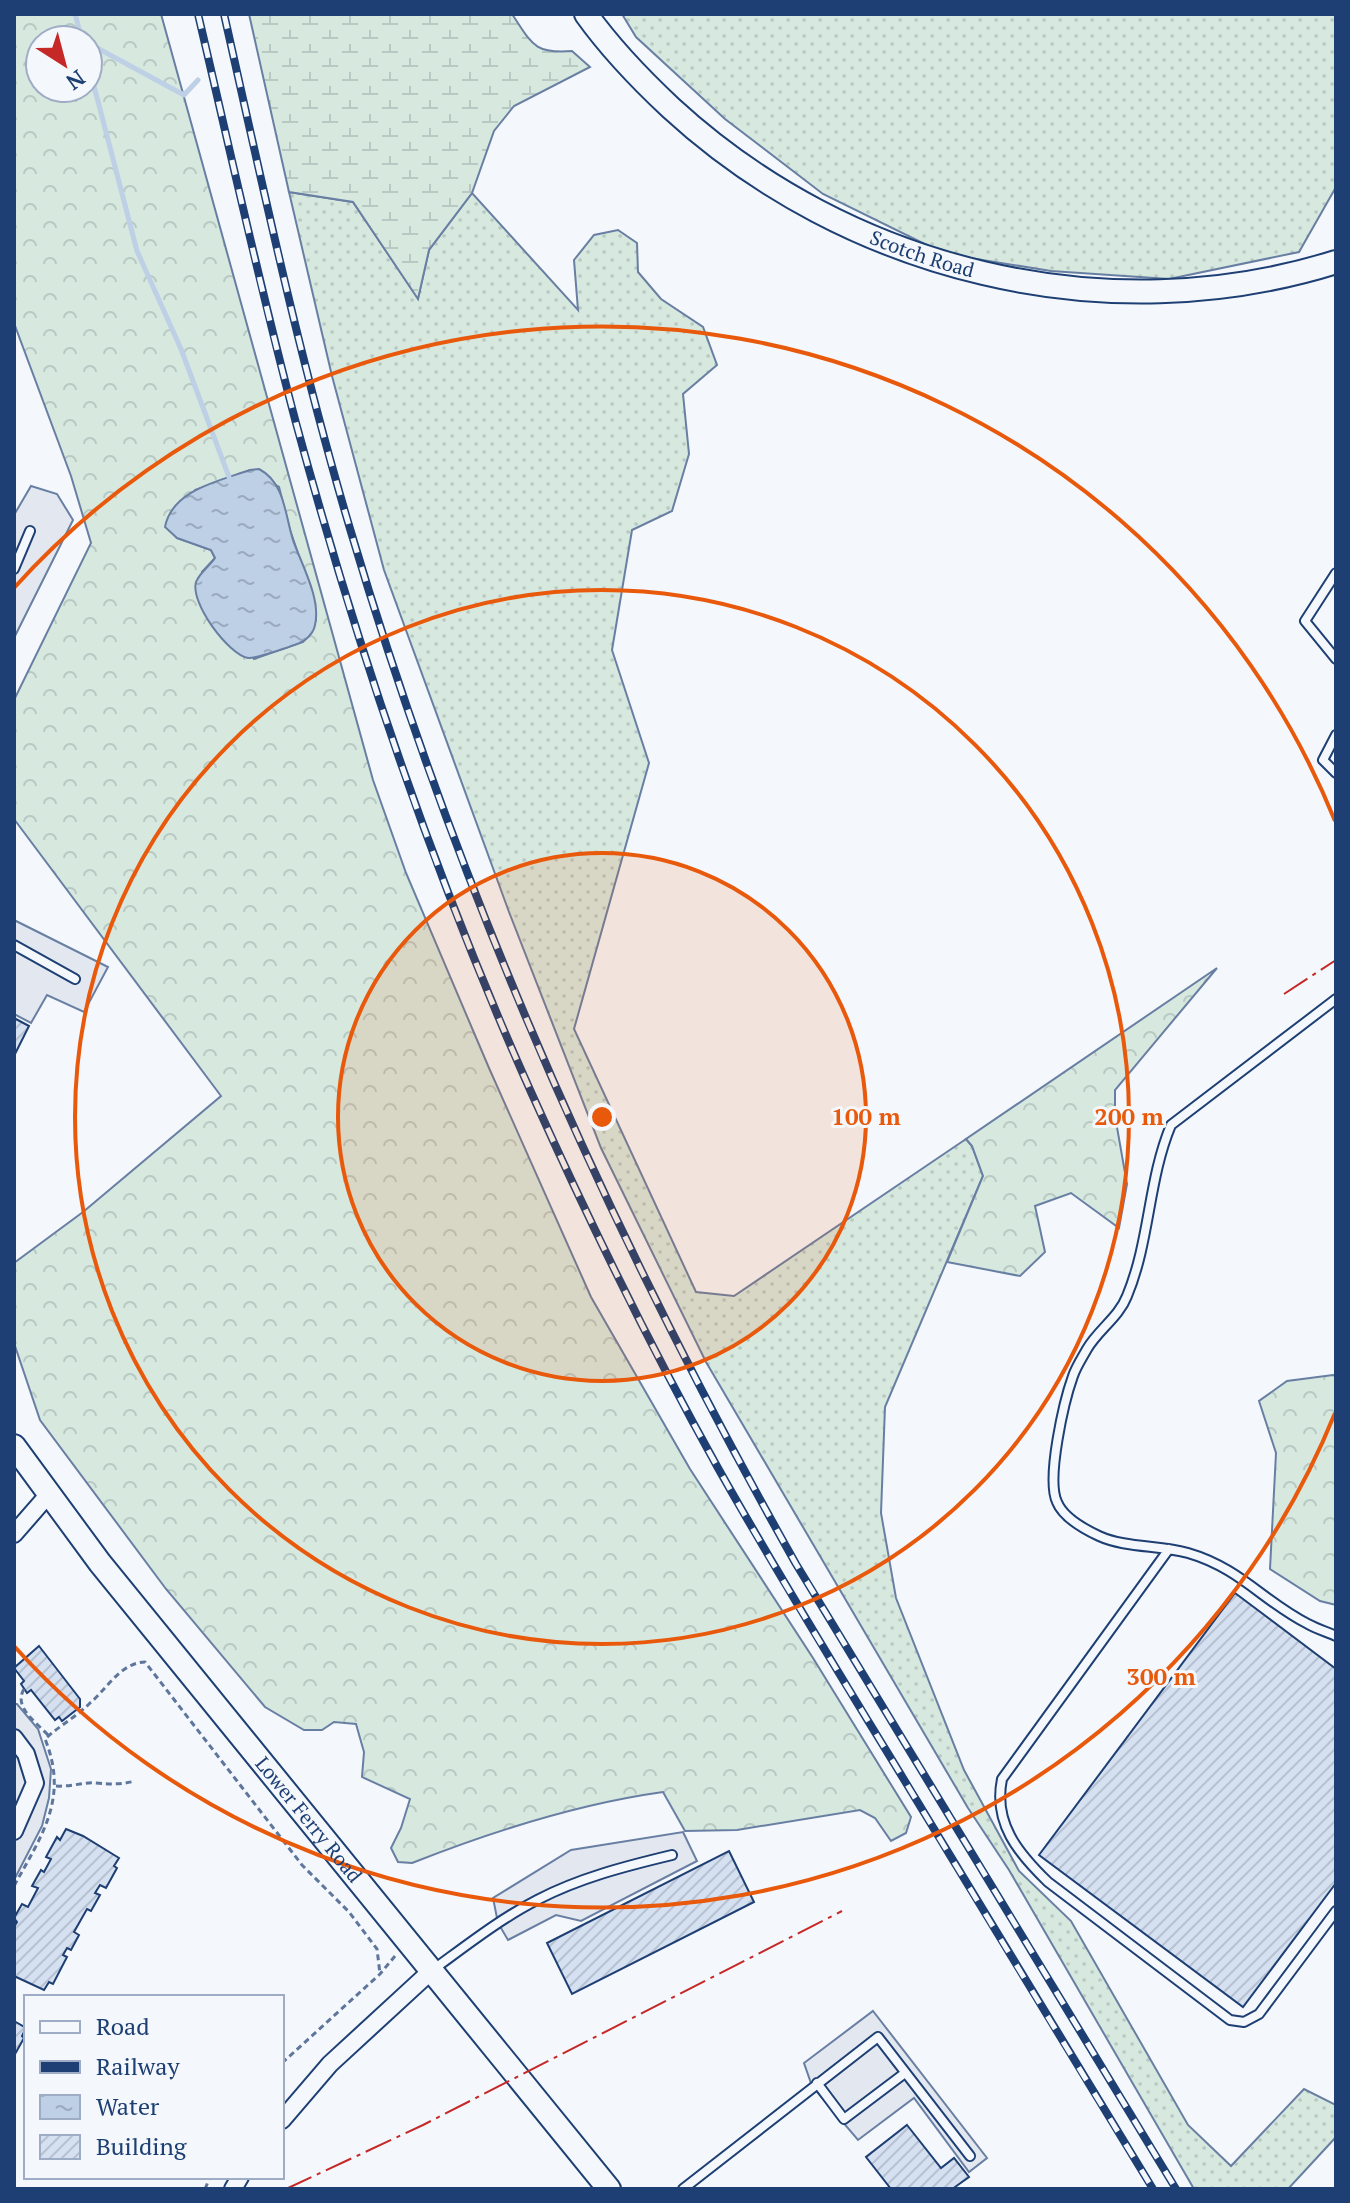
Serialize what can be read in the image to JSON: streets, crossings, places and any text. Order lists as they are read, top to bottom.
{
  "streets": {
    "street": ["Scotch Road", "Lower Ferry Road"]
  },
  "legend": [
    "Road",
    "Railway",
    "Water",
    "Building"
  ],
  "north": "bottom right",
  "rings": ["100 m", "200 m", "300 m"]
}
